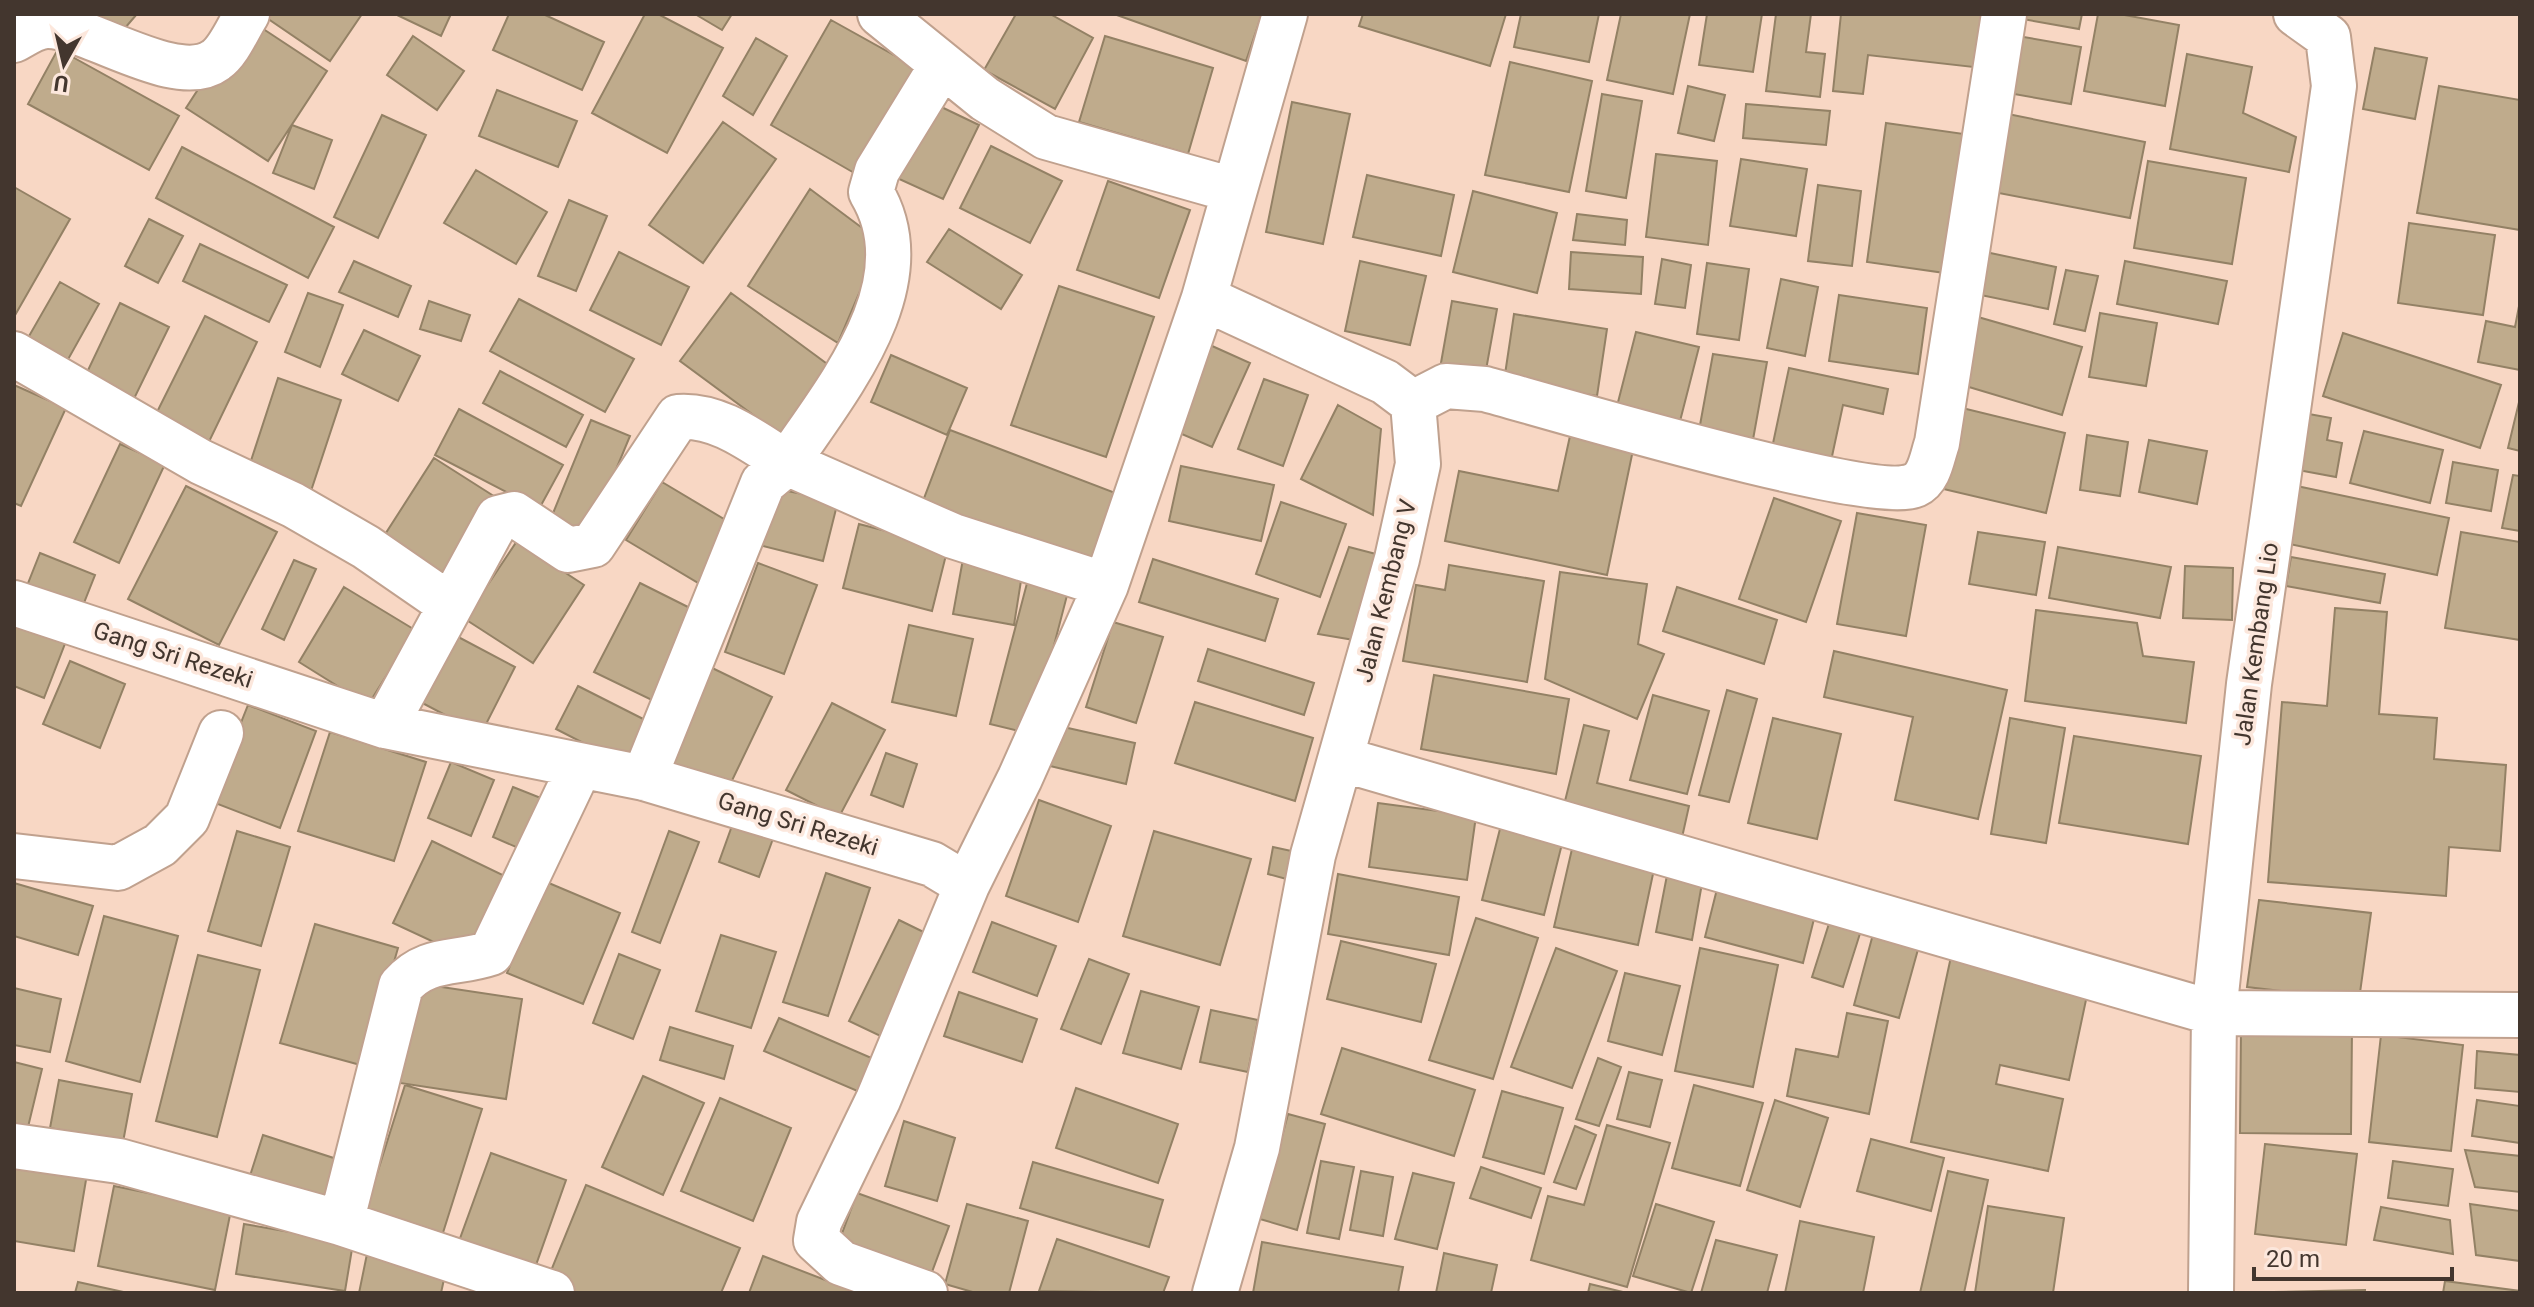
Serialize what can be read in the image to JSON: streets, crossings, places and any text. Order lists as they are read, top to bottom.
{
  "streets": {
    "street": ["Jalan Kembang V", "Jalan Kembang Lio", "Gang Sri Rezeki"]
  },
  "scale_bar": "20 m",
  "north": "bottom"
}
